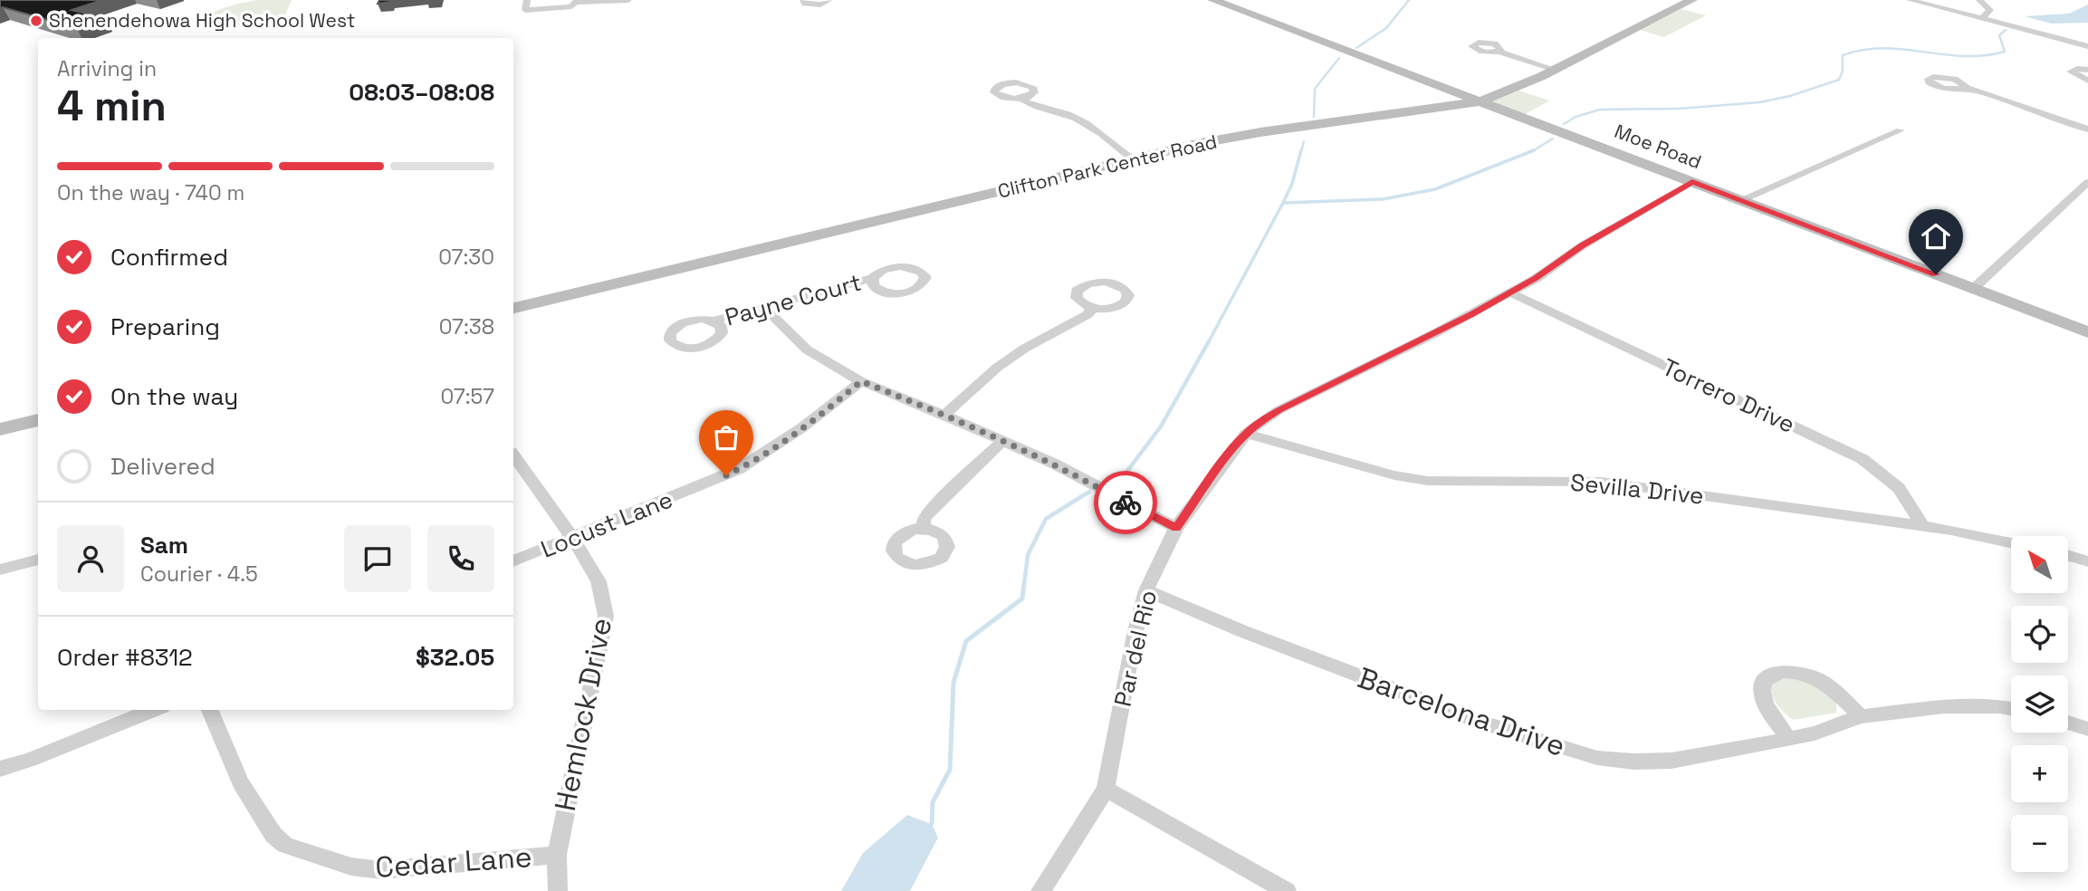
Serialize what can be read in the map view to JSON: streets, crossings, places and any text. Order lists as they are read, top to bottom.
{
  "streets": {
    "street": [
      "Moe Road",
      "Clifton Park Center Road",
      "Payne Court",
      "Torrero Drive",
      "Sevilla Drive",
      "Locust Lane",
      "Par del Rio",
      "Barcelona Drive",
      "Hemlock Drive",
      "Cedar Lane"
    ]
  },
  "crossings": [
    ["Moe Road", "Clifton Park Center Road"],
    ["Moe Road", "Par del Rio"],
    ["Torrero Drive", "Sevilla Drive"],
    ["Torrero Drive", "Par del Rio"],
    ["Sevilla Drive", "Par del Rio"],
    ["Locust Lane", "Hemlock Drive"],
    ["Par del Rio", "Barcelona Drive"],
    ["Hemlock Drive", "Cedar Lane"]
  ],
  "places": ["Shenendehowa High School West"],
  "north": "top left",
  "page": {
    "heading": ["4 min", "Arriving in", "08:03–08:08"],
    "panel": [
      "Sam",
      "Courier · 4.5",
      "Order #8312",
      "$32.05"
    ],
    "bar": "On the way · 740 m",
    "list": [
      ["Confirmed", "07:30"],
      ["Preparing", "07:38"],
      ["On the way", "07:57"],
      "Delivered"
    ],
    "map_buttons": ["+", "−"]
  }
}
